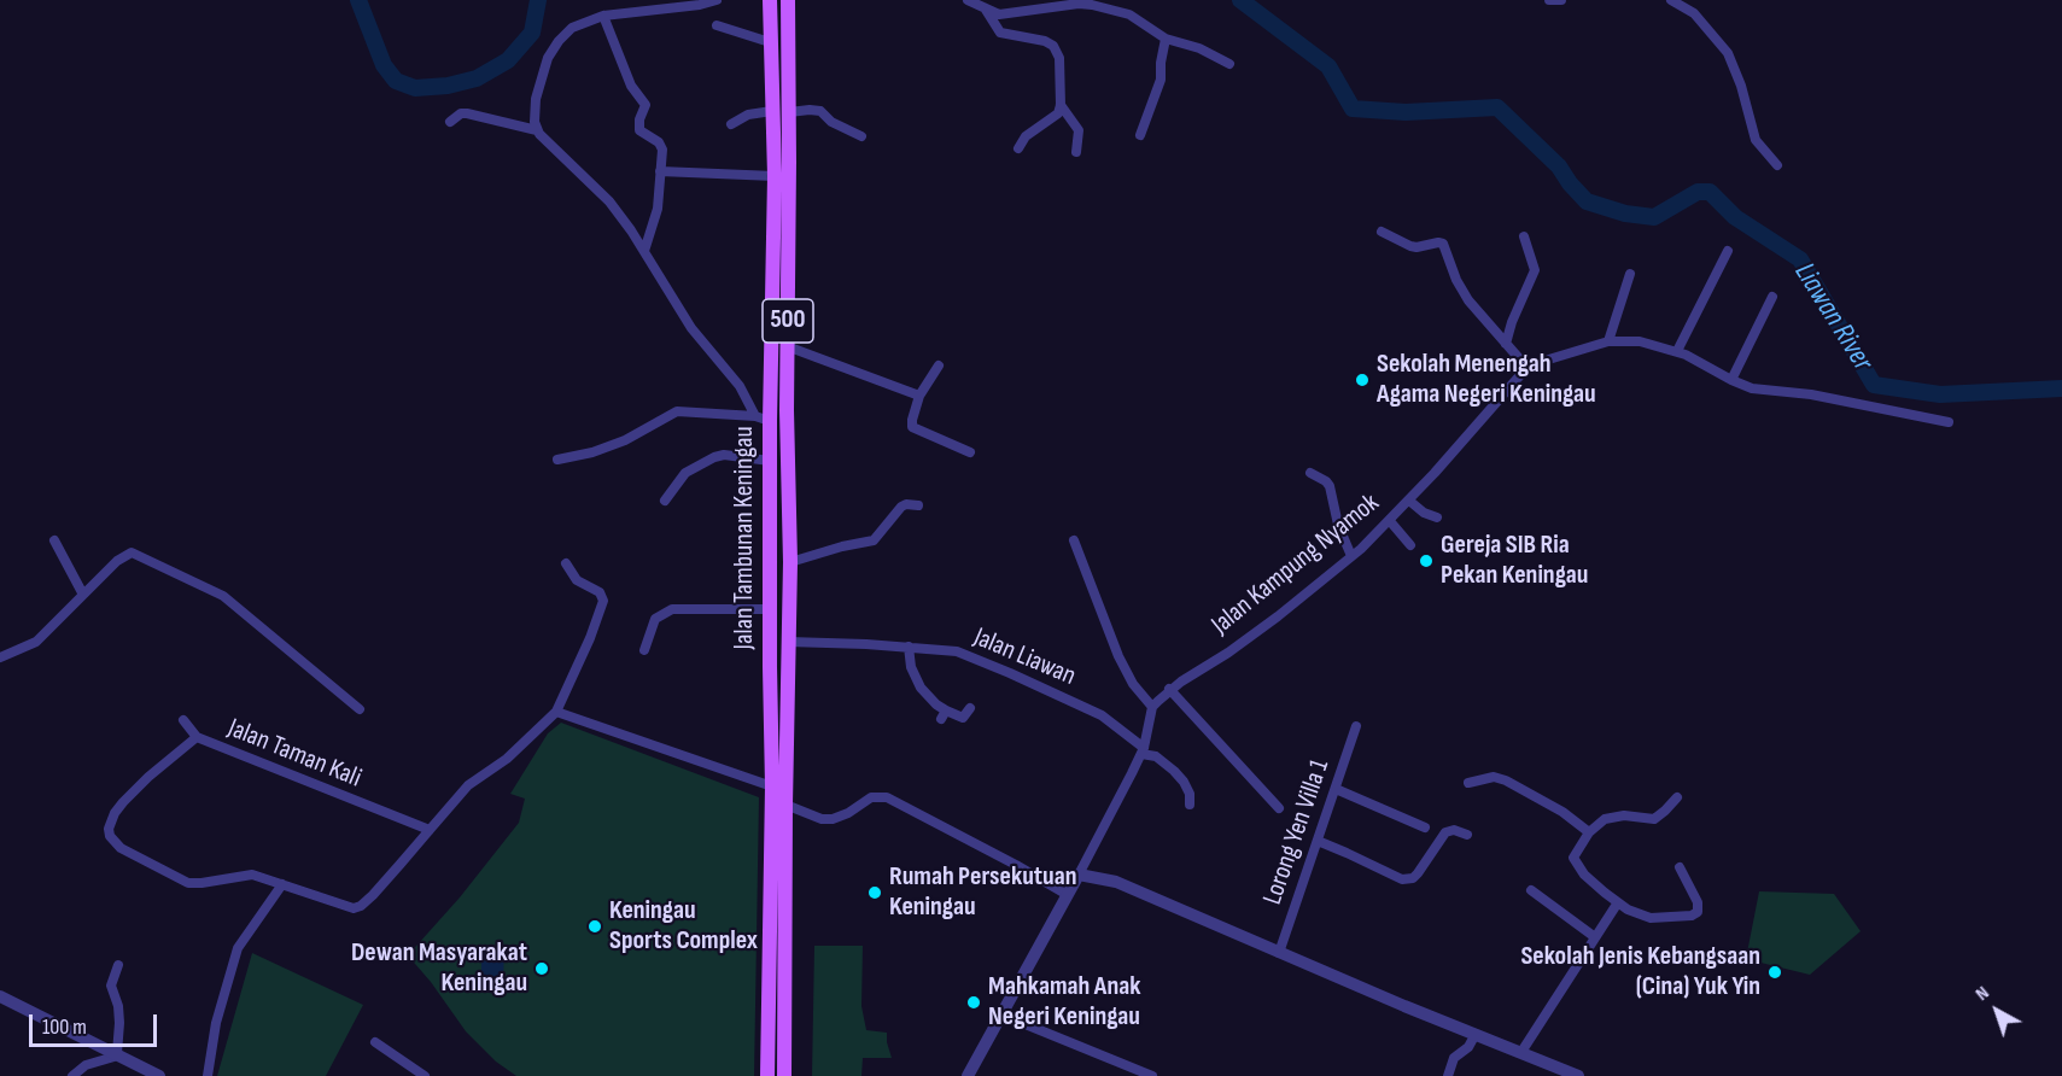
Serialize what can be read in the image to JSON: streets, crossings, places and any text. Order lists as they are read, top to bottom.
{
  "streets": {
    "main road": ["500", "Jalan Tambunan Keningau"],
    "street": [
      "Jalan Kampung Nyamok",
      "Jalan Liawan",
      "Jalan Taman Kali",
      "Lorong Yen Villa 1"
    ]
  },
  "crossings": [
    ["Jalan Tambunan Keningau", "Jalan Liawan"]
  ],
  "water": ["Liawan River"],
  "places": [
    "Sekolah Menengah Agama Negeri Keningau",
    "Gereja SIB Ria Pekan Keningau",
    "Rumah Persekutuan Keningau",
    "Keningau Sports Complex",
    "Dewan Masyarakat Keningau",
    "Sekolah Jenis Kebangsaan (Cina) Yuk Yin",
    "Mahkamah Anak Negeri Keningau"
  ],
  "scale_bar": "100 m",
  "north": "top left"
}
